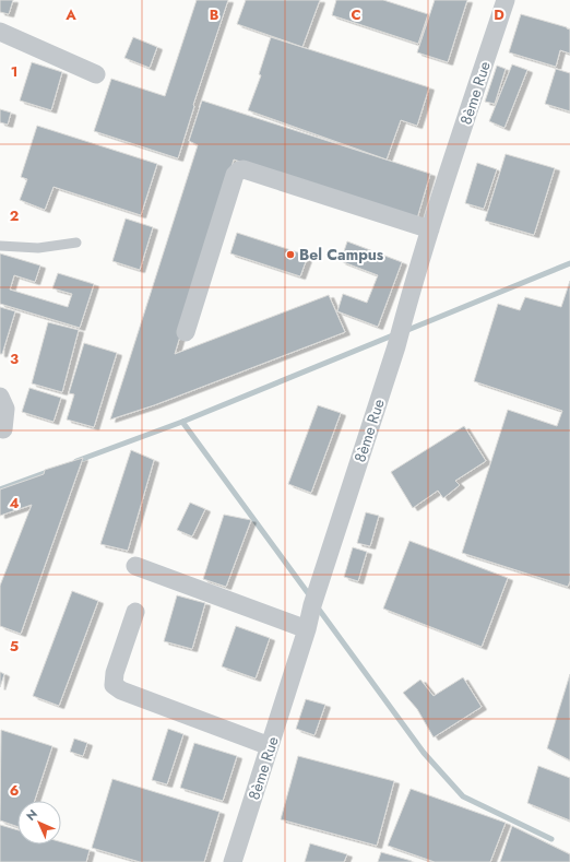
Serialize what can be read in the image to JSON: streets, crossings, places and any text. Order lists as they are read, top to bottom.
{
  "streets": {
    "street": ["8ème Rue"]
  },
  "places": ["Bel Campus"],
  "north": "top left",
  "grid": {
    "columns": [
      "A",
      "B",
      "C",
      "D"
    ],
    "rows": [
      "1",
      "2",
      "3",
      "4",
      "5",
      "6"
    ]
  }
}
